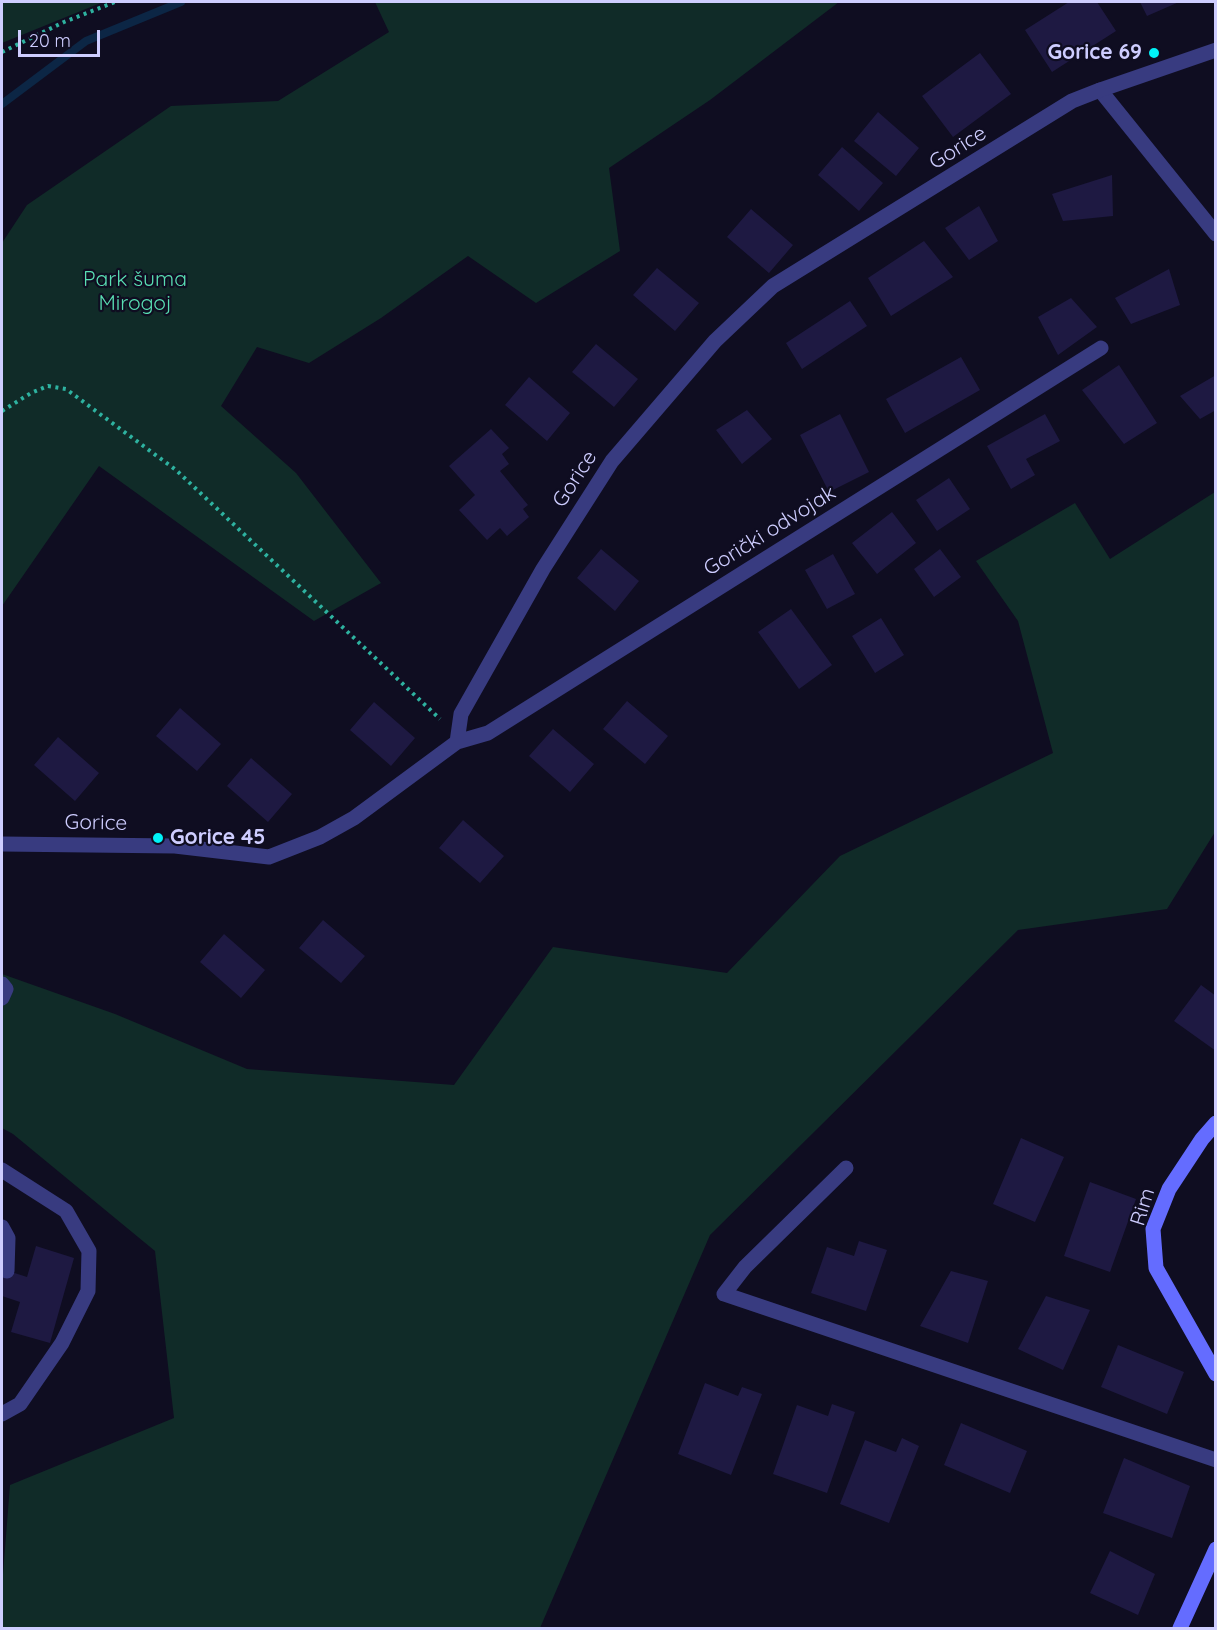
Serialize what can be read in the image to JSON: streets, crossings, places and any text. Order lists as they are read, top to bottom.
{
  "streets": {
    "street": ["Gorice", "Gorički odvojak", "Rim"]
  },
  "crossings": [
    ["Gorice", "Gorički odvojak"]
  ],
  "parks": ["Park šuma Mirogoj"],
  "places": ["Gorice 69", "Gorice 45"],
  "scale_bar": "20 m"
}
